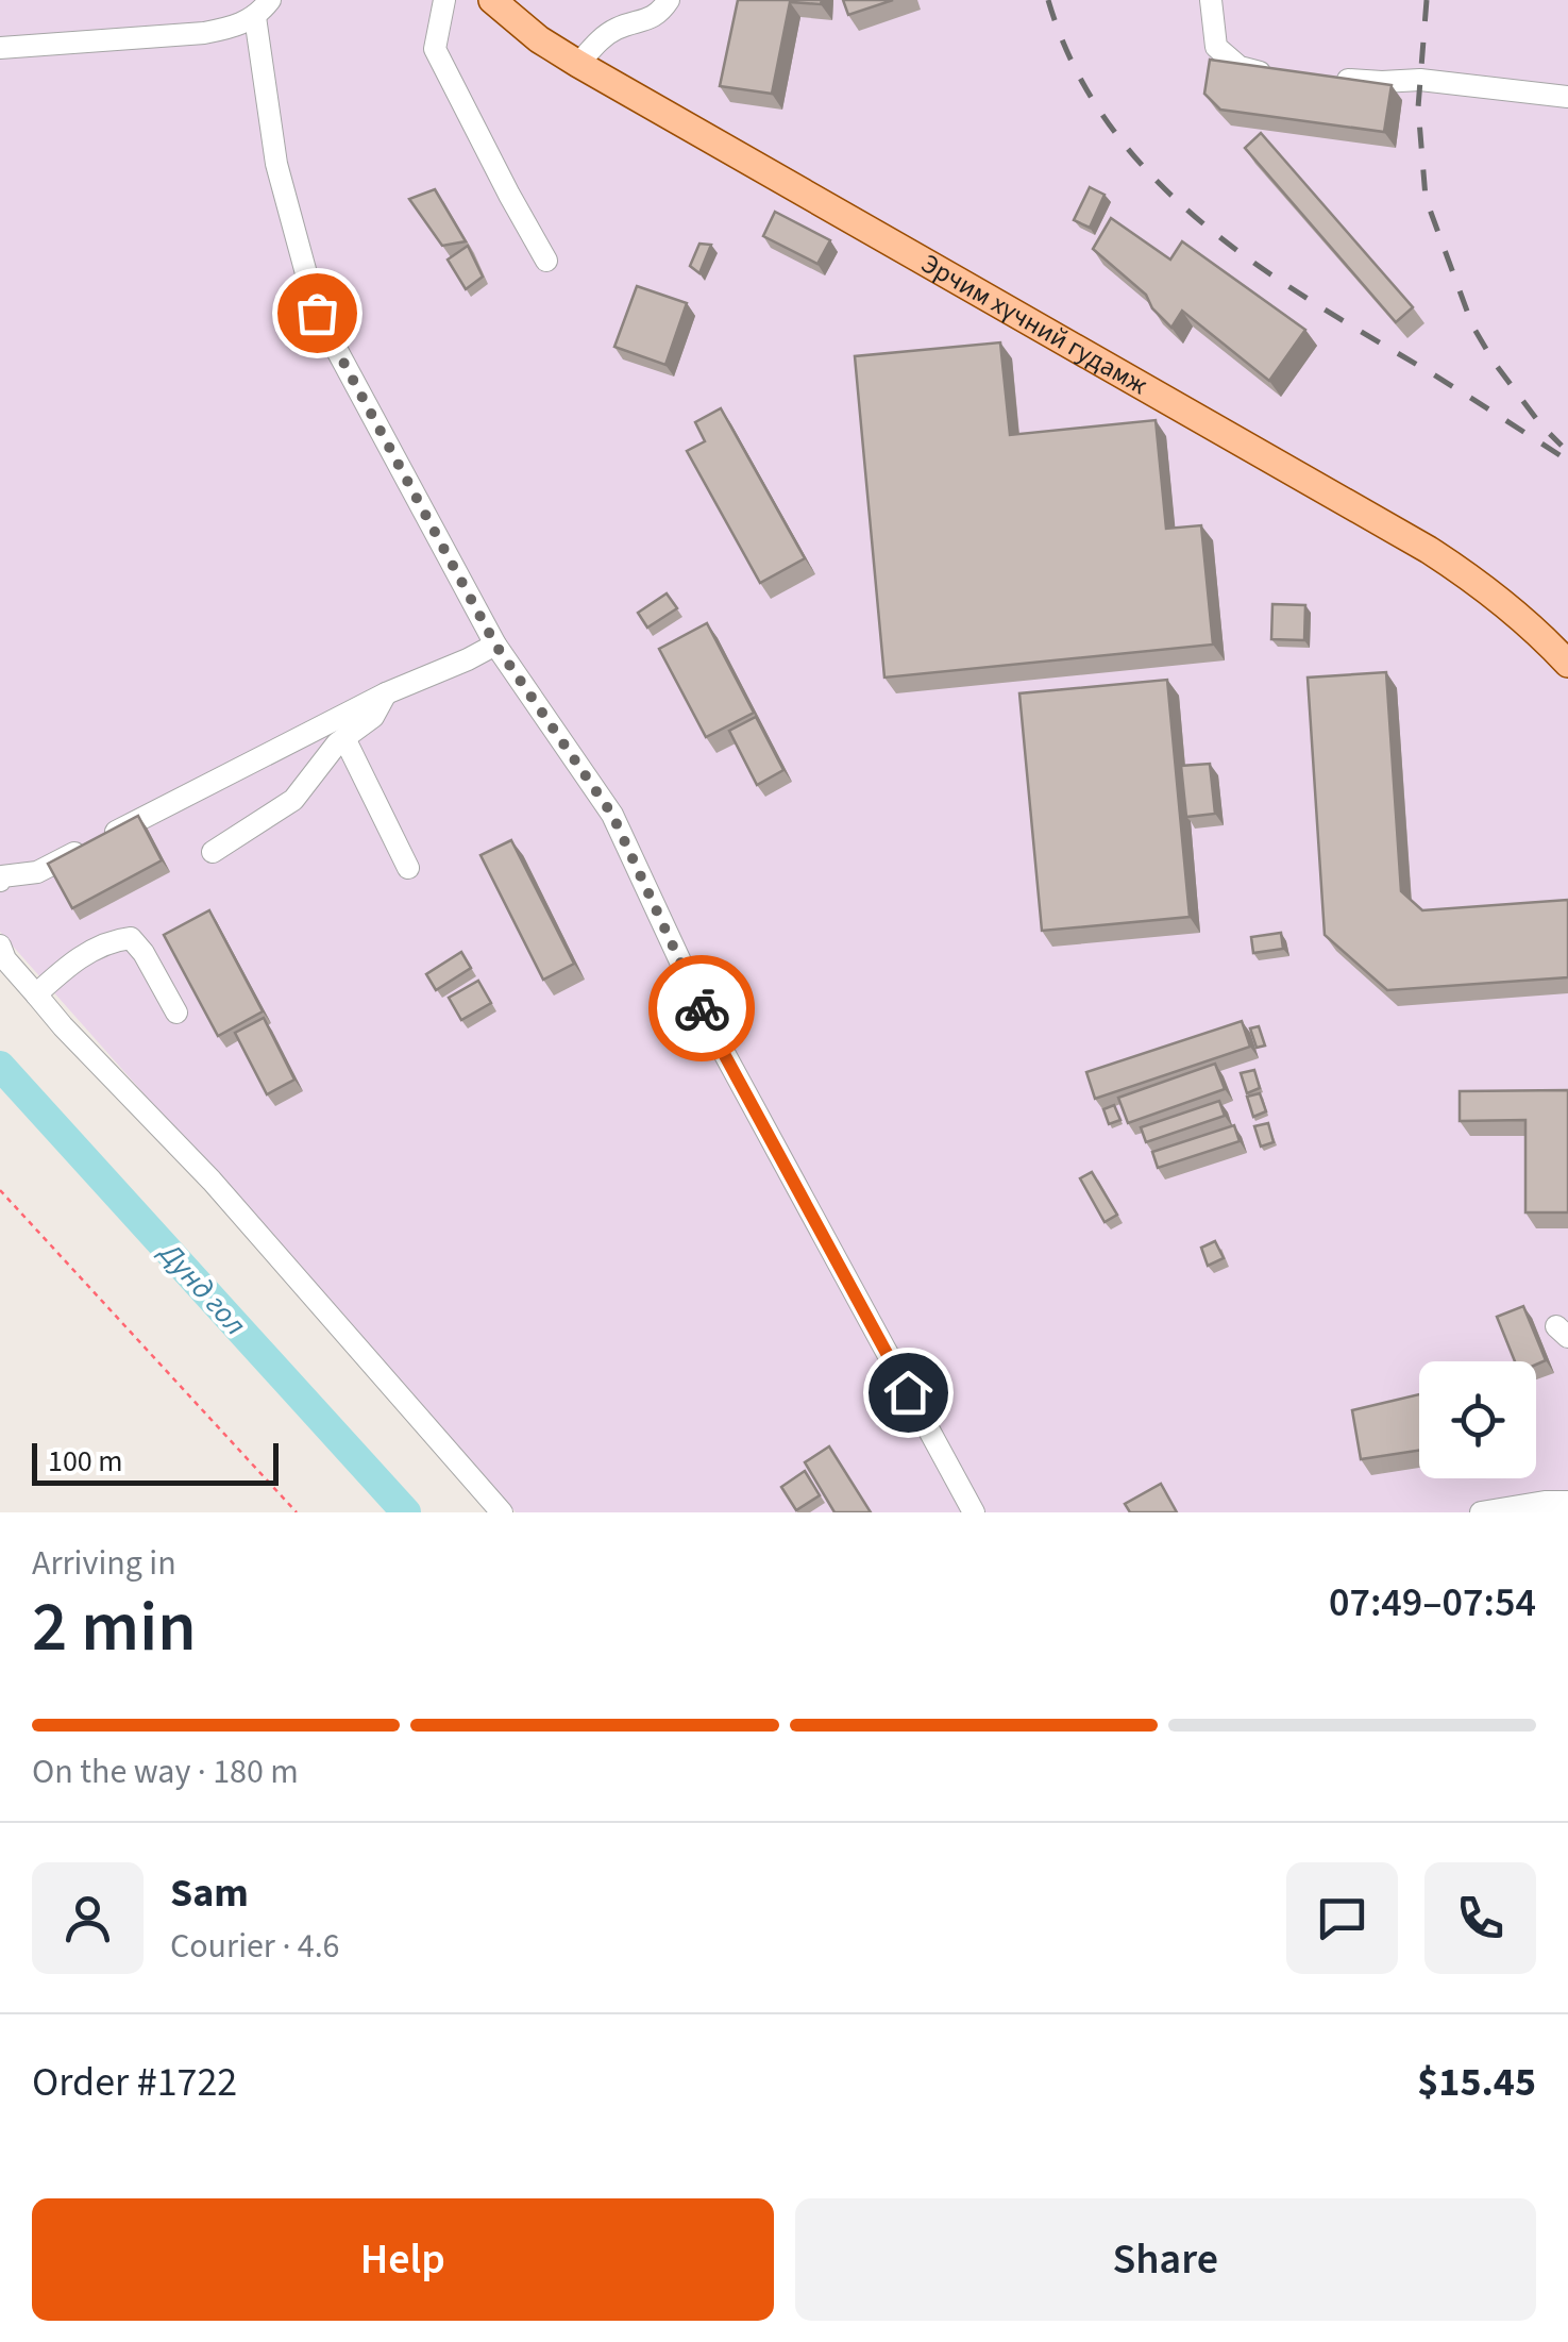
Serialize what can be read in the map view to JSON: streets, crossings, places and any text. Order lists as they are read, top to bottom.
{
  "streets": {
    "main road": ["Эрчим хүчний гудамж"]
  },
  "water": ["Дунд гол"],
  "scale_bar": "100 m",
  "page": {
    "scale": "100 m",
    "heading": ["2 min", "Arriving in", "07:49–07:54"],
    "panel": [
      "Sam",
      "Courier · 4.6",
      "Order #1722",
      "$15.45"
    ],
    "bar": "On the way · 180 m",
    "buttons": ["Help", "Share"]
  }
}
